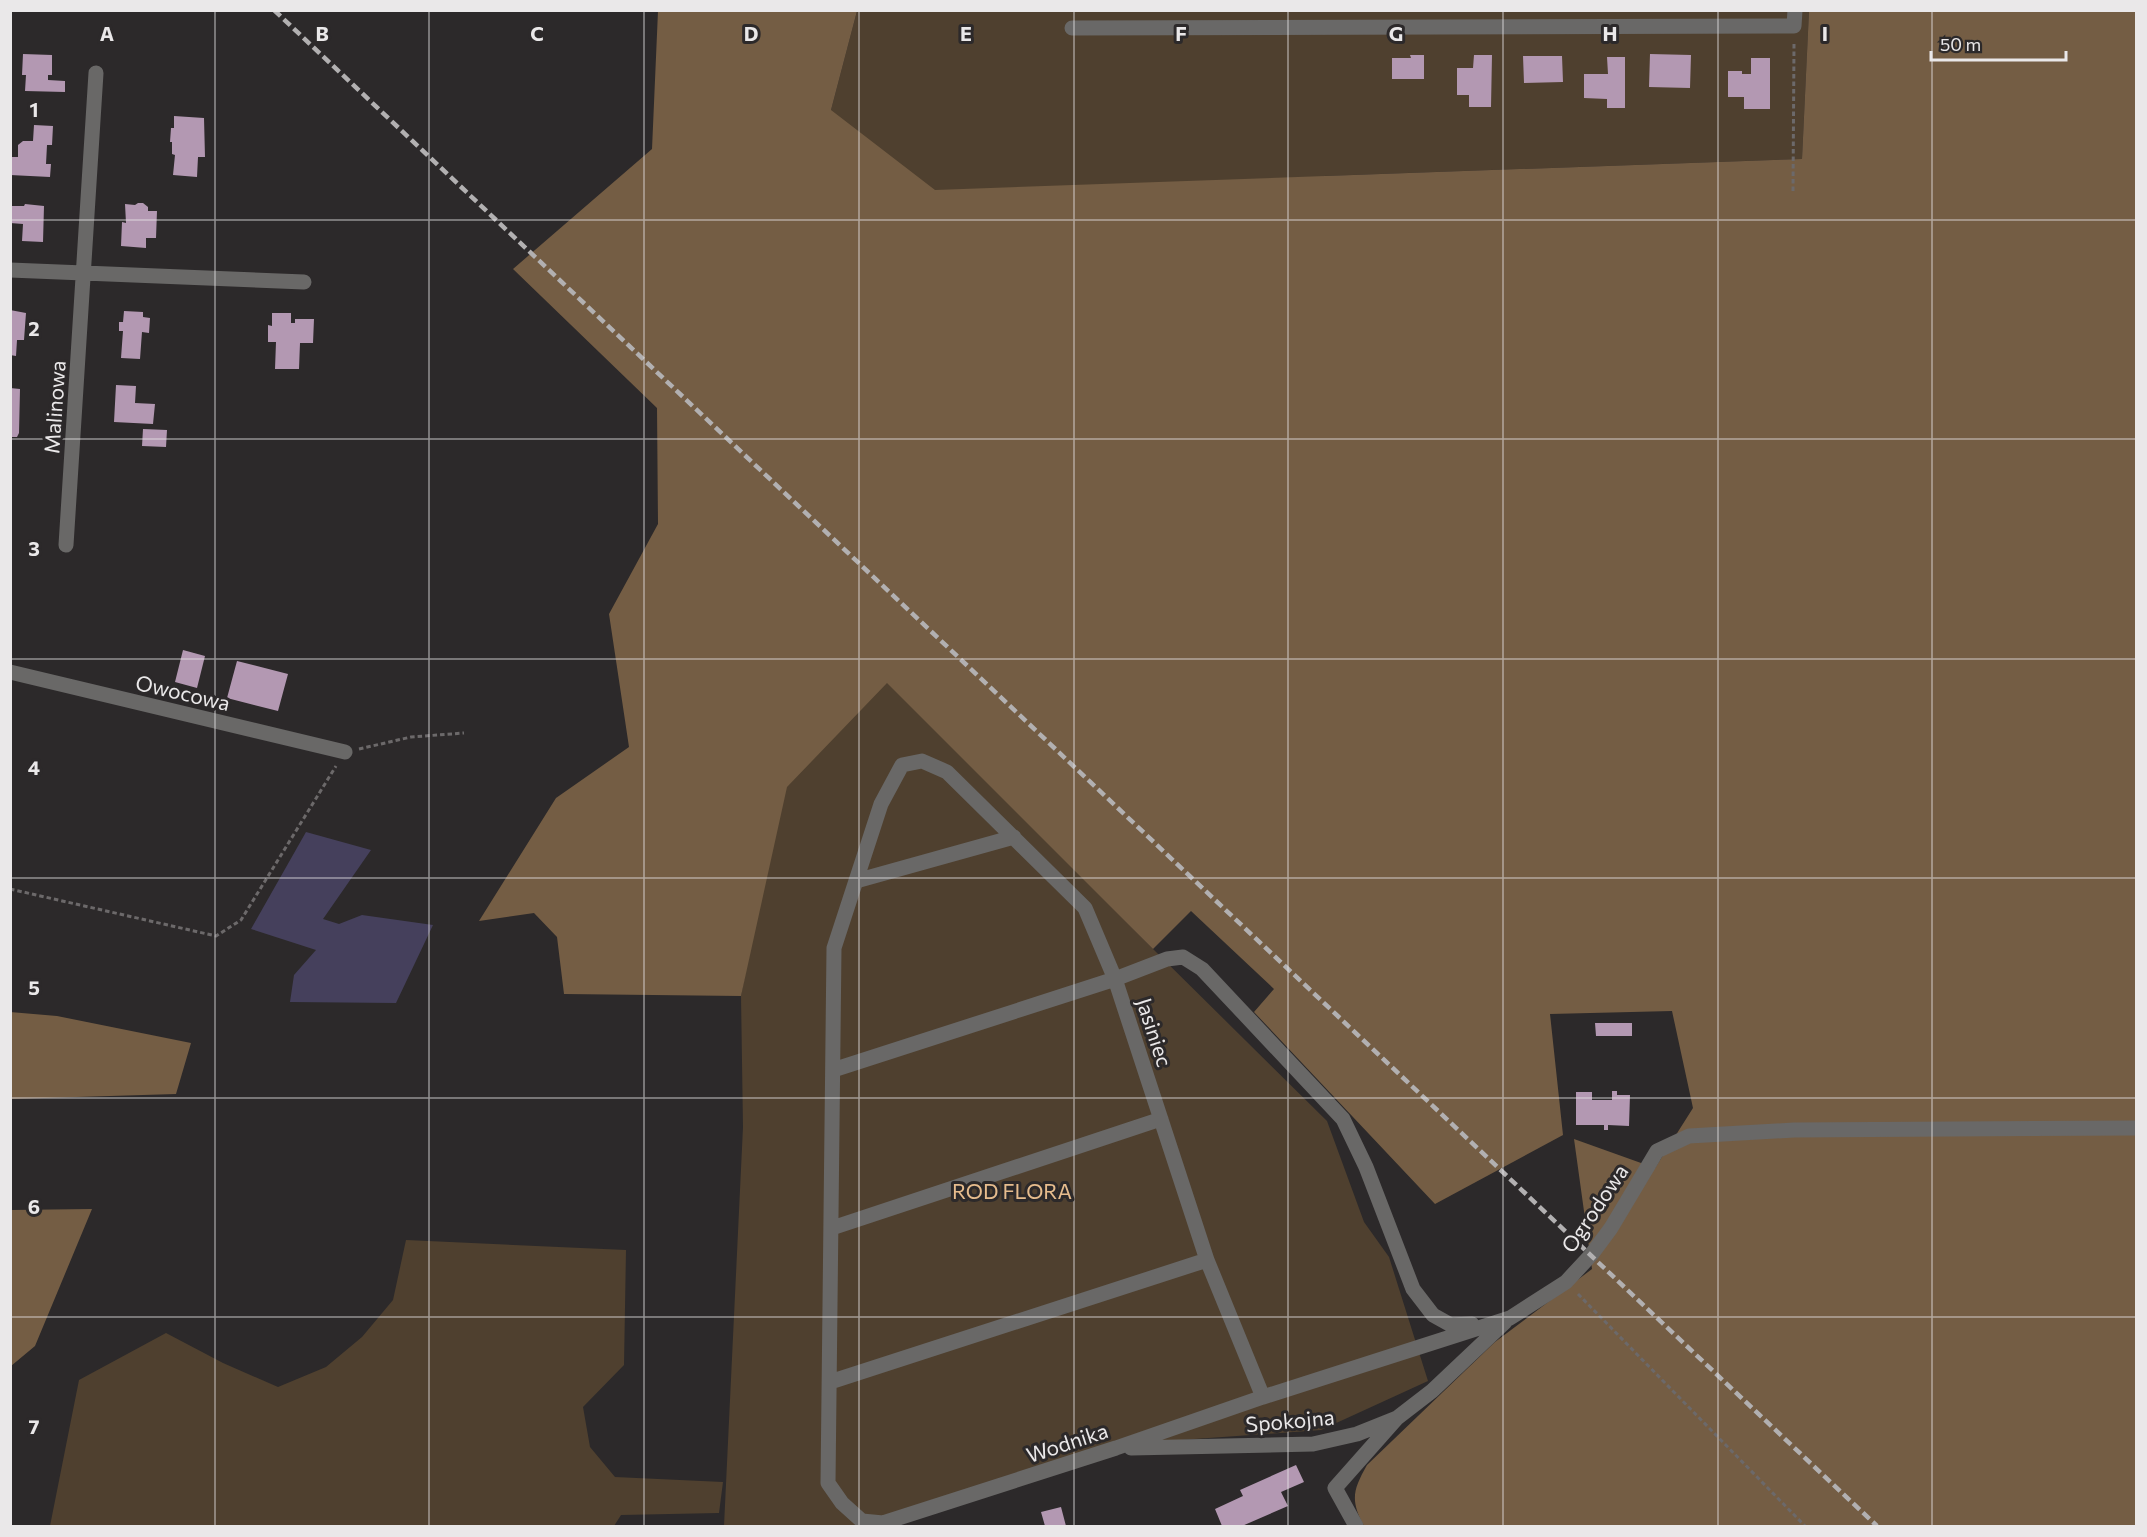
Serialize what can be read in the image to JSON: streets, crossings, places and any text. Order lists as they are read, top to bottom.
{
  "streets": {
    "street": [
      "Malinowa",
      "Owocowa",
      "Jasiniec",
      "Ogrodowa",
      "Spokojna",
      "Wodnika"
    ]
  },
  "crossings": [
    ["Jasiniec", "Ogrodowa"],
    ["Jasiniec", "Wodnika"],
    ["Ogrodowa", "Wodnika"],
    ["Spokojna", "Wodnika"]
  ],
  "parks": ["ROD FLORA"],
  "scale_bar": "50 m",
  "grid": {
    "columns": [
      "A",
      "B",
      "C",
      "D",
      "E",
      "F",
      "G",
      "H",
      "I"
    ],
    "rows": [
      "1",
      "2",
      "3",
      "4",
      "5",
      "6",
      "7"
    ]
  }
}
